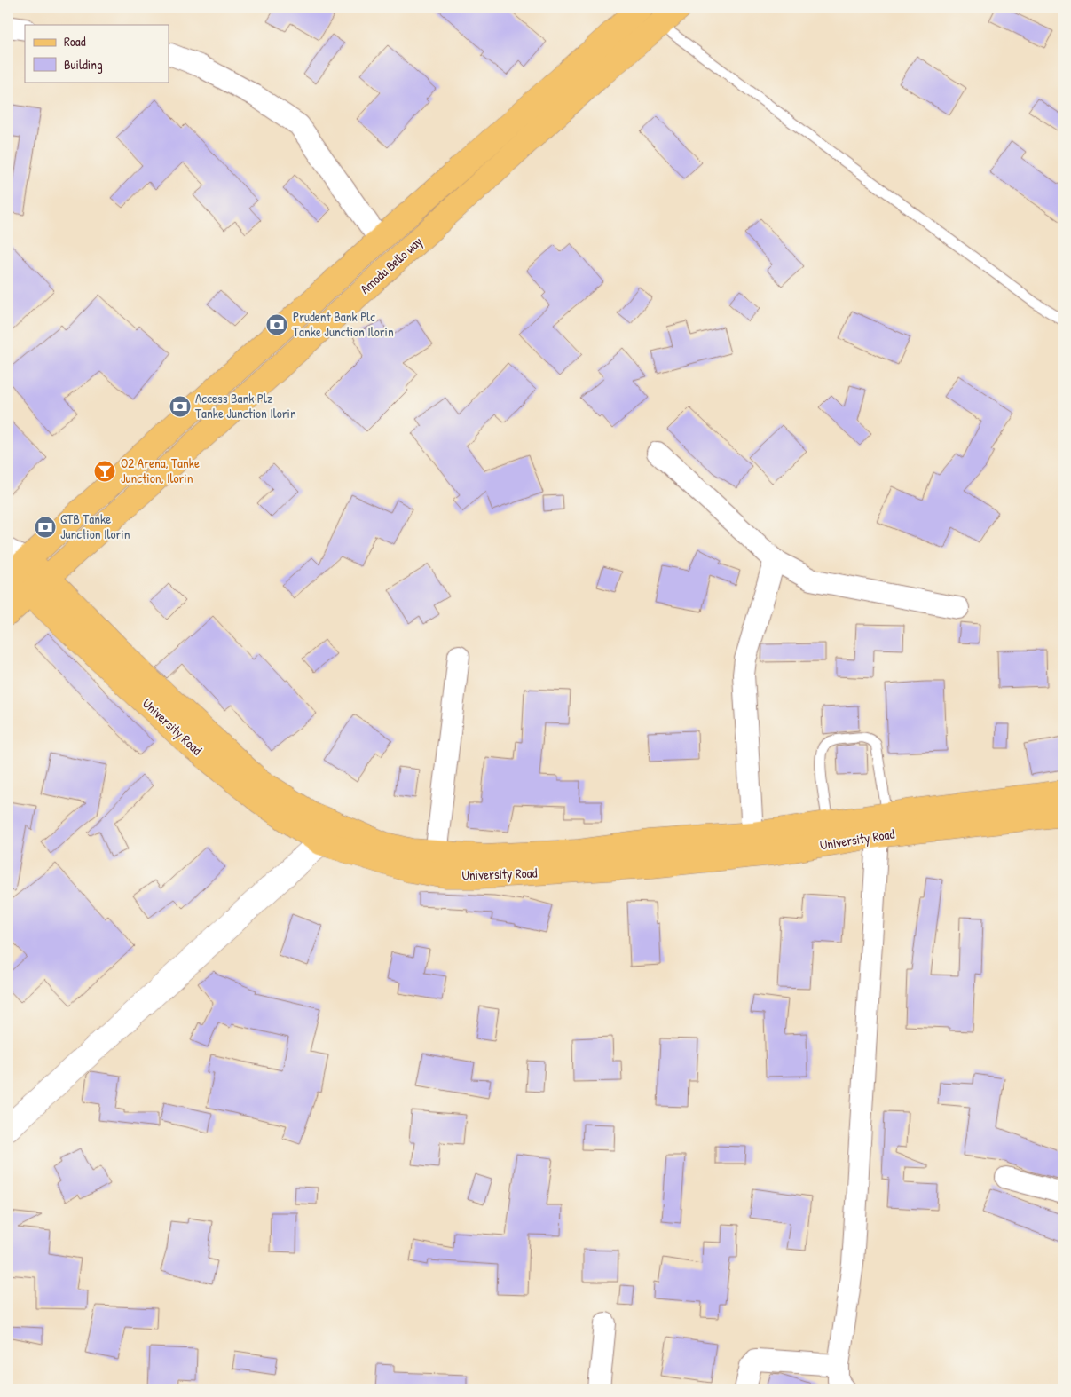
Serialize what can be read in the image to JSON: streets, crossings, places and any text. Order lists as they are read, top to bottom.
{
  "streets": {
    "main road": ["Amodu Bello way", "University Road"]
  },
  "crossings": [
    ["Amodu Bello way", "University Road"]
  ],
  "places": {
    "bank": ["Prudent Bank Plc Tanke Junction Ilorin", "Access Bank Plz Tanke Junction Ilorin", "GTB Tanke Junction Ilorin"],
    "bar": ["O2 Arena, Tanke Junction, Ilorin"]
  },
  "legend": ["Road", "Building"]
}
